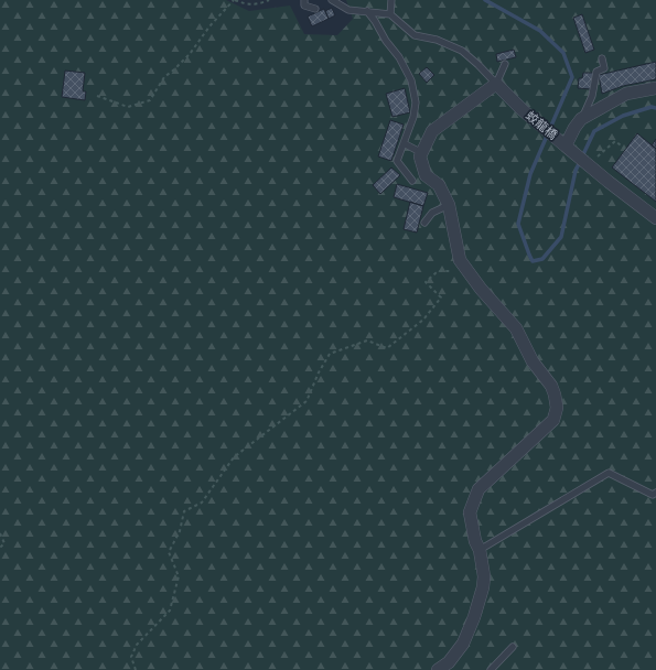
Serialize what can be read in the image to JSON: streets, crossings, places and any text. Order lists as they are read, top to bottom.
{
  "streets": {
    "street": ["蛟龍橋"]
  }
}
